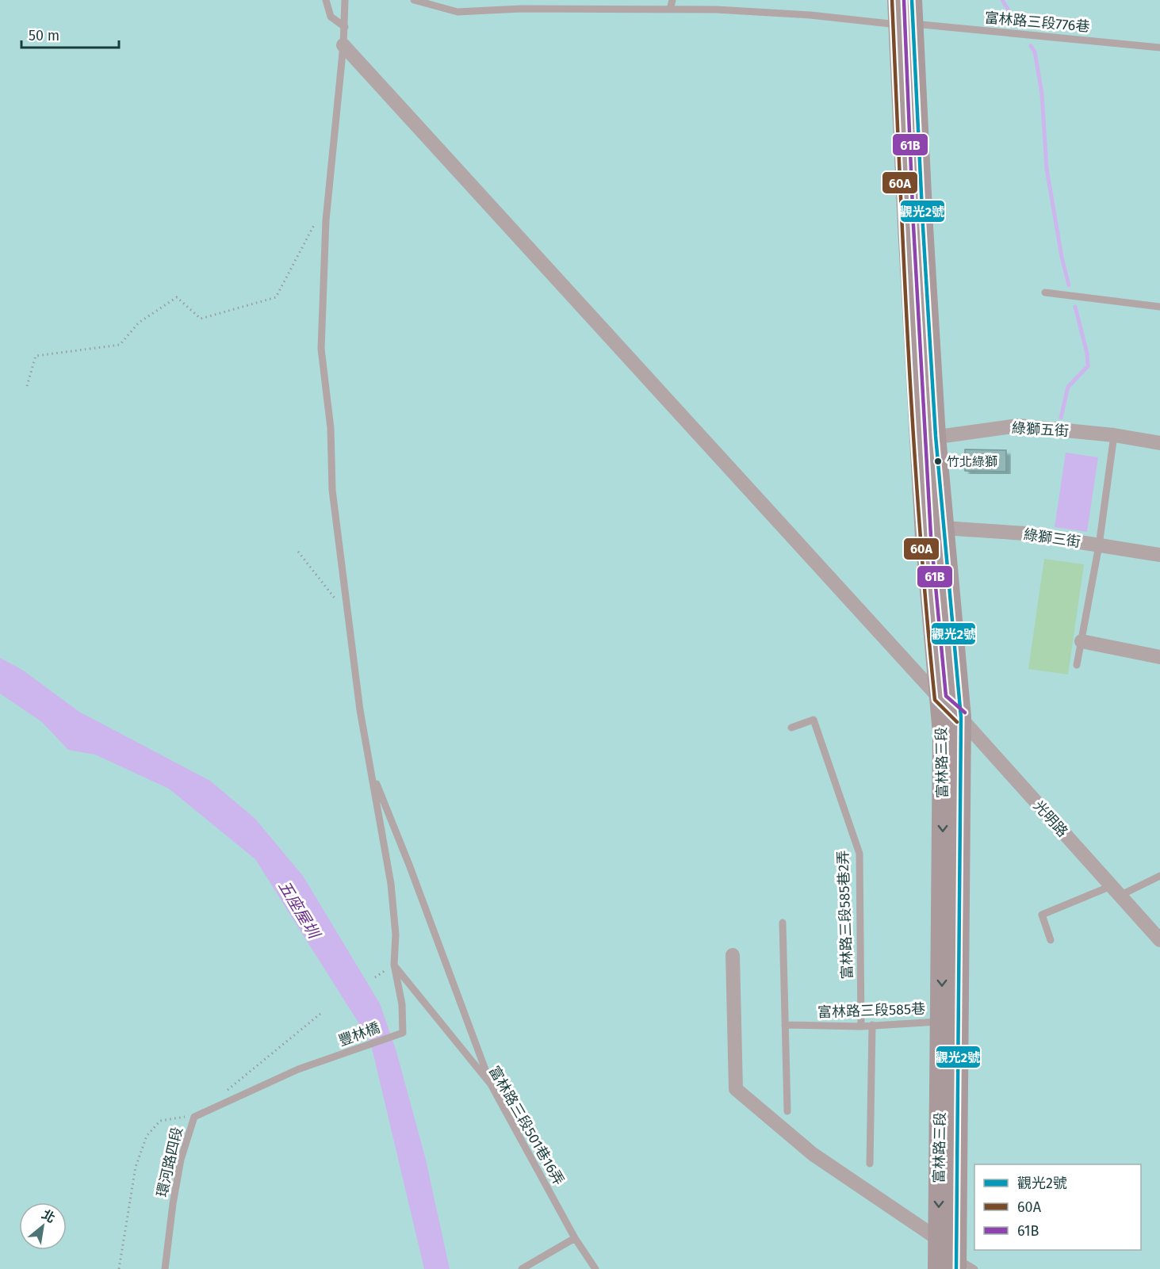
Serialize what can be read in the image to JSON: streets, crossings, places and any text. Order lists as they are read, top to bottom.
{
  "streets": {
    "main road": ["富林路三段"],
    "street": ["綠獅五街", "綠獅三街", "光明路"],
    "lane": [
      "富林路三段776巷",
      "富林路三段585巷2弄",
      "富林路三段585巷",
      "豐林橋",
      "富林路三段501巷16弄",
      "環河路四段"
    ]
  },
  "crossings": [
    ["富林路三段776巷", "富林路三段"],
    ["綠獅五街", "富林路三段"],
    ["綠獅三街", "富林路三段"],
    ["富林路三段", "光明路"],
    ["富林路三段", "富林路三段585巷"],
    ["富林路三段585巷2弄", "富林路三段585巷"],
    ["豐林橋", "富林路三段501巷16弄"],
    ["豐林橋", "環河路四段"]
  ],
  "water": ["五座屋圳"],
  "places": ["竹北綠獅"],
  "lines": ["transit line 觀光2號", "transit line 60A", "transit line 61B"],
  "legend": ["觀光2號", "60A", "61B"],
  "scale_bar": "50 m",
  "north": "top right"
}
